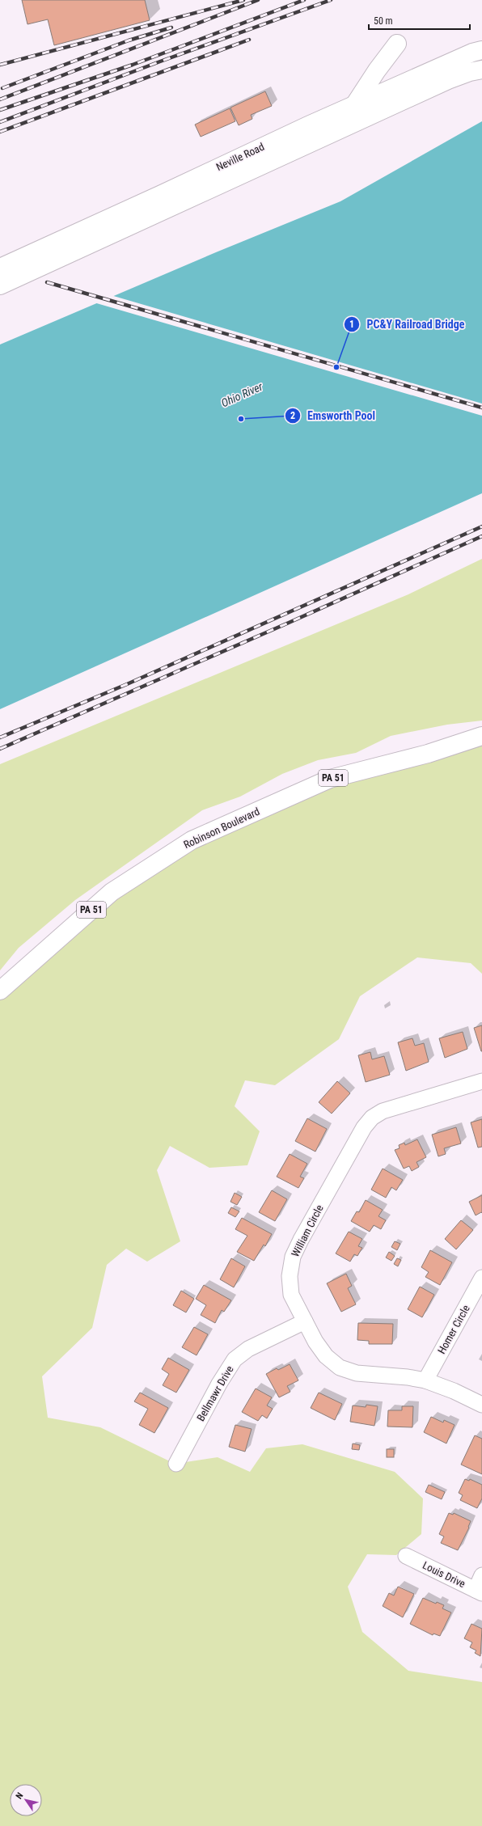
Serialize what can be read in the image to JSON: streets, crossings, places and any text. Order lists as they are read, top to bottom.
{
  "streets": {
    "main road": ["Neville Road", "PA 51", "Robinson Boulevard"],
    "street": [
      "William Circle",
      "Homer Circle",
      "Bellmawr Drive",
      "Louis Drive"
    ]
  },
  "crossings": [
    ["William Circle", "Homer Circle"],
    ["William Circle", "Bellmawr Drive"]
  ],
  "water": ["Ohio River"],
  "places": ["PC&Y Railroad Bridge", "Emsworth Pool"],
  "scale_bar": "50 m",
  "north": "top left"
}
